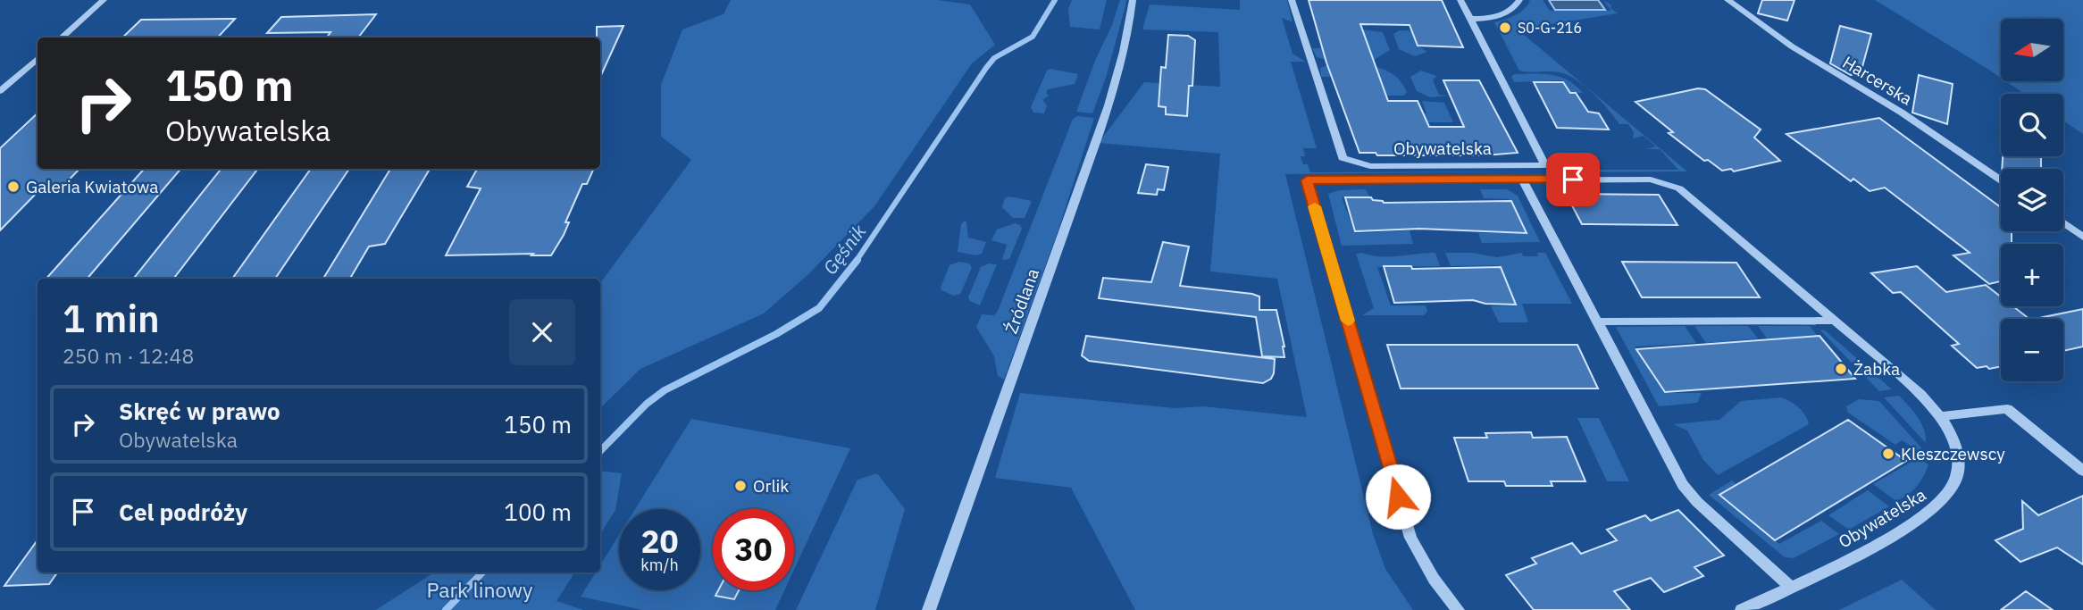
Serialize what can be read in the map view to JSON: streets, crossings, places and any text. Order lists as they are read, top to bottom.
{
  "streets": {
    "street": ["Harcerska", "Obywatelska", "Źródlana"]
  },
  "water": ["Gęśnik"],
  "parks": ["Park linowy"],
  "places": [
    "S0-G-216",
    "Galeria Kwiatowa",
    "Żabka",
    "Kleszczewscy",
    "Orlik"
  ],
  "north": "left",
  "page": {
    "map_buttons": ["+", "−"],
    "turn": ["150 m", "Obywatelska"],
    "heading": ["1 min", "250 m · 12:48"],
    "list": [
      {
        "name": "Skręć w prawo",
        "note": "Obywatelska",
        "value": "150 m"
      },
      {
        "name": "Cel podróży",
        "value": "100 m"
      }
    ],
    "speed": "20 km/h",
    "limit": "30"
  }
}
